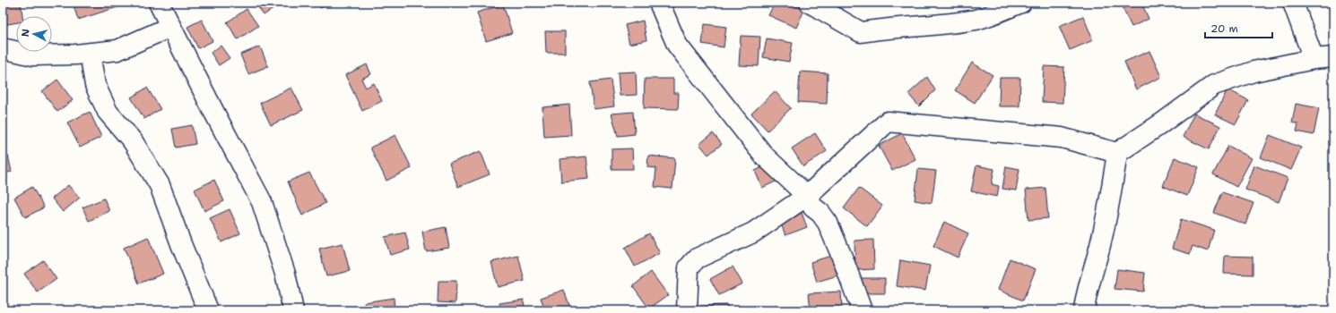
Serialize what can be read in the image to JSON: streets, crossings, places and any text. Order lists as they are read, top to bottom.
{
  "scale_bar": "20 m",
  "north": "left"
}
